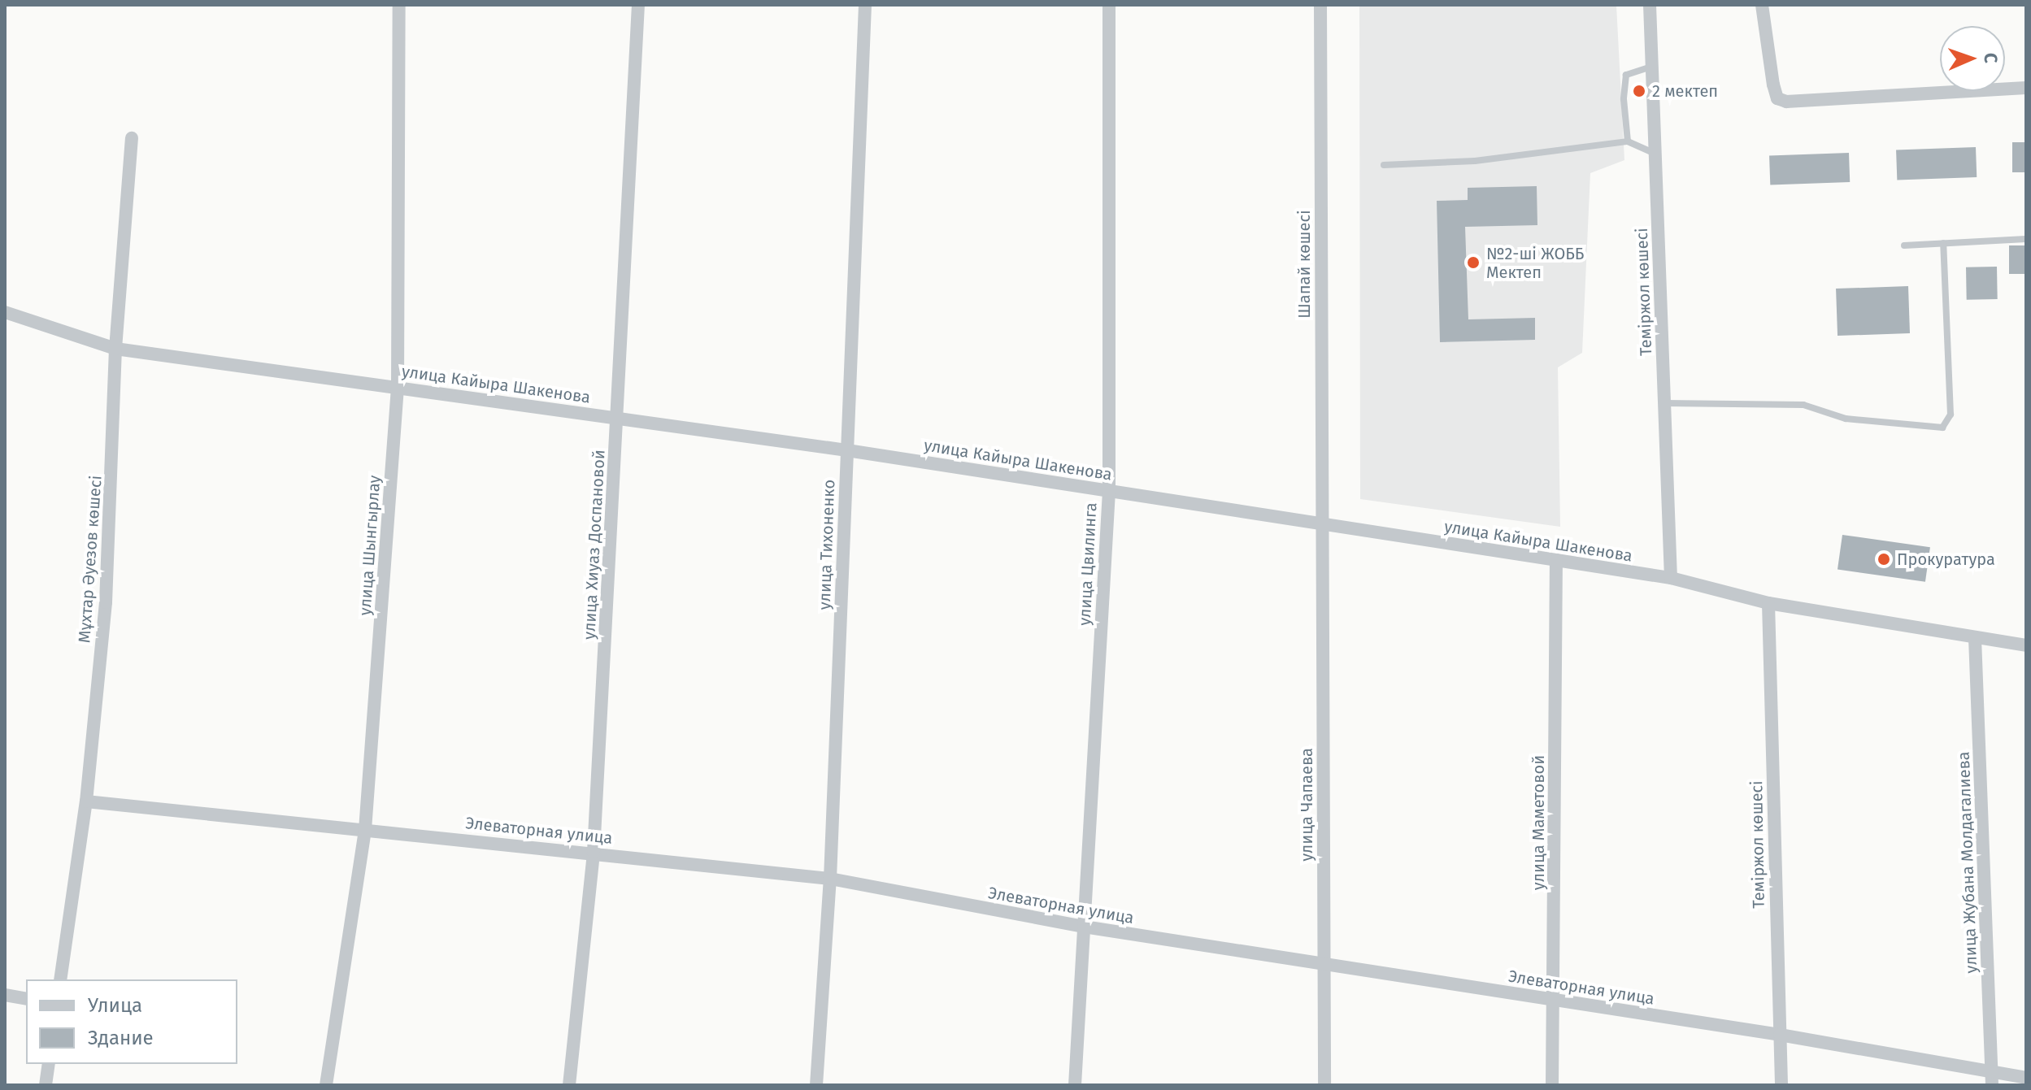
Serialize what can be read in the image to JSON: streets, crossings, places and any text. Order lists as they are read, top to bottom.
{
  "streets": {
    "street": [
      "Шапай көшесі",
      "Теміржол көшесі",
      "улица Кайыра Шакенова",
      "улица Хиуаз Доспановой",
      "улица Тихоненко",
      "улица Шынгырлау",
      "Мұхтар Әуезов көшесі",
      "улица Цвилинга",
      "улица Чапаева",
      "улица Маметовой",
      "Элеваторная улица",
      "улица Жубана Молдагалиева"
    ]
  },
  "crossings": [
    ["Шапай көшесі", "улица Кайыра Шакенова"],
    ["Шапай көшесі", "улица Чапаева"],
    ["Теміржол көшесі", "улица Кайыра Шакенова"],
    ["Теміржол көшесі", "Элеваторная улица"],
    ["улица Кайыра Шакенова", "улица Хиуаз Доспановой"],
    ["улица Кайыра Шакенова", "улица Тихоненко"],
    ["улица Кайыра Шакенова", "улица Шынгырлау"],
    ["улица Кайыра Шакенова", "Мұхтар Әуезов көшесі"],
    ["улица Кайыра Шакенова", "улица Цвилинга"],
    ["улица Кайыра Шакенова", "улица Чапаева"],
    ["улица Кайыра Шакенова", "улица Маметовой"],
    ["улица Кайыра Шакенова", "улица Жубана Молдагалиева"],
    ["улица Хиуаз Доспановой", "Элеваторная улица"],
    ["улица Тихоненко", "Элеваторная улица"],
    ["улица Шынгырлау", "Элеваторная улица"],
    ["Мұхтар Әуезов көшесі", "Элеваторная улица"],
    ["улица Цвилинга", "Элеваторная улица"],
    ["улица Чапаева", "Элеваторная улица"],
    ["улица Маметовой", "Элеваторная улица"],
    ["Элеваторная улица", "улица Жубана Молдагалиева"]
  ],
  "places": ["2 мектеп", "№2-ші ЖОББ Мектеп", "Прокуратура"],
  "legend": ["Улица", "Здание"],
  "north": "right"
}
